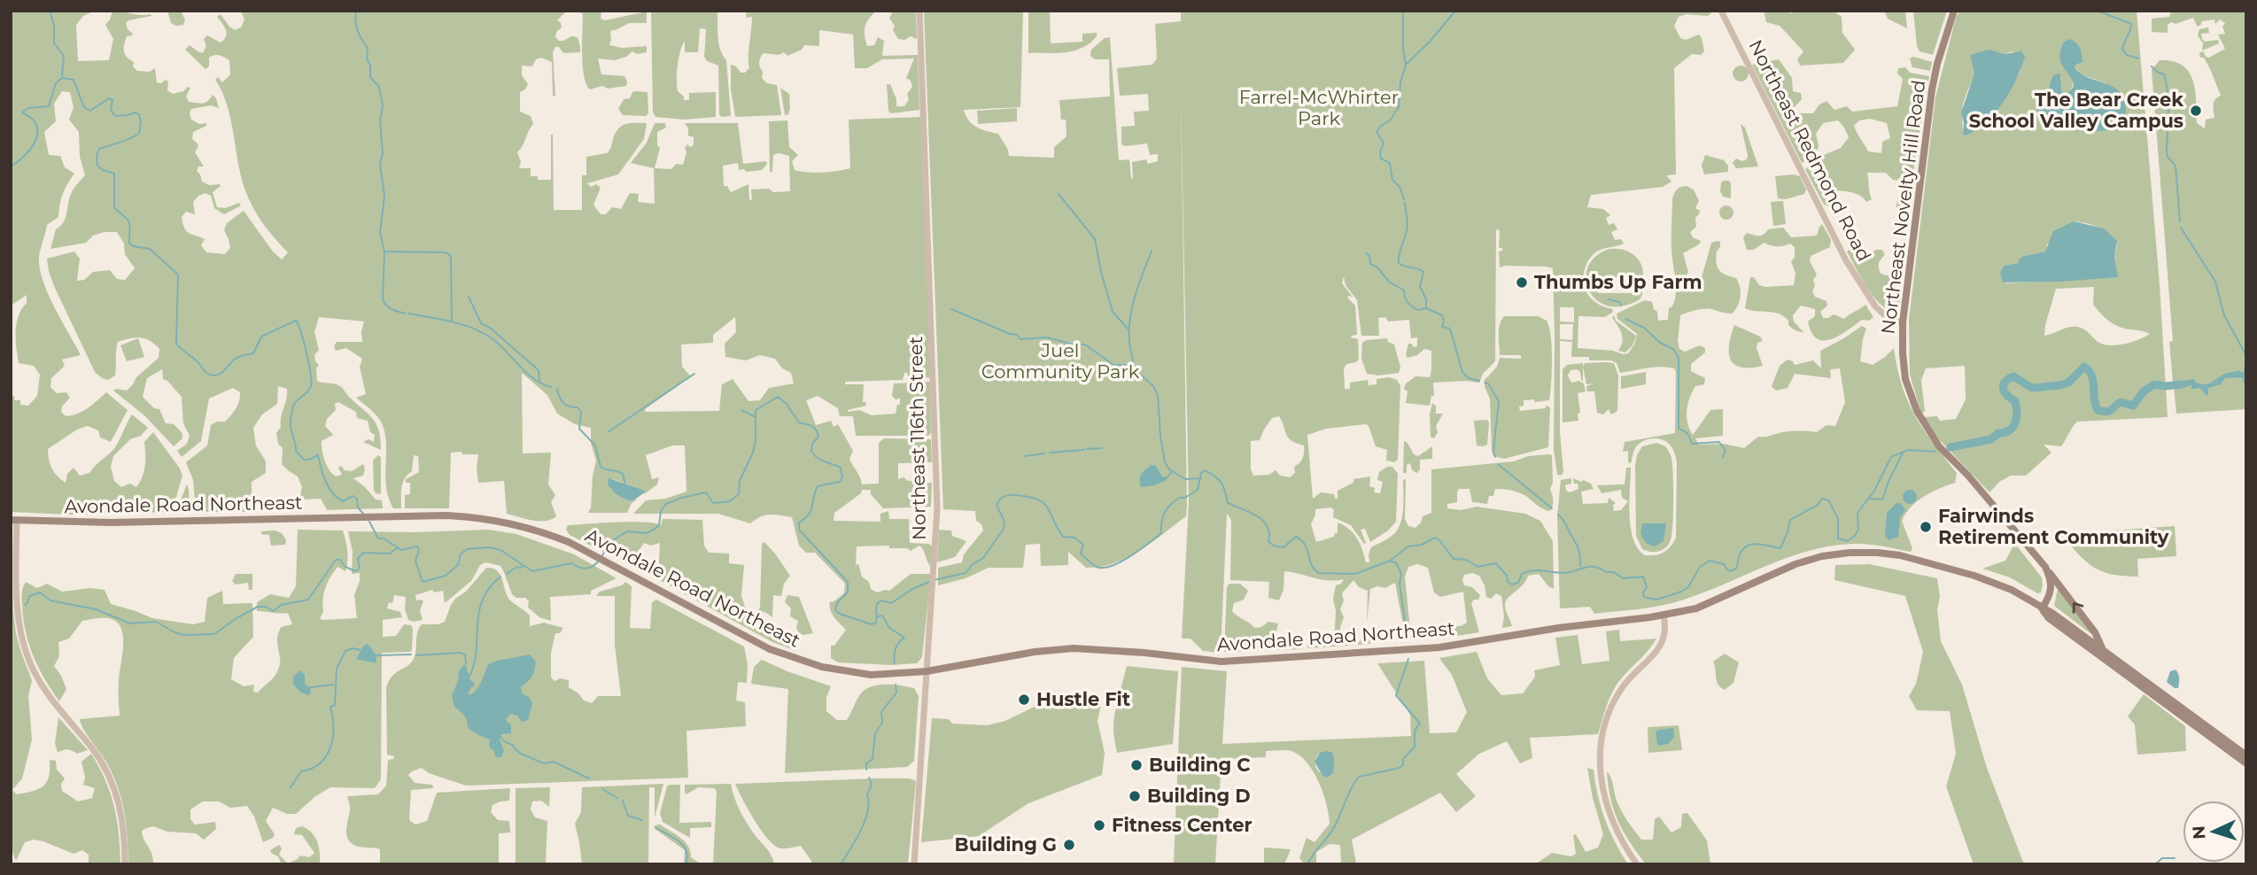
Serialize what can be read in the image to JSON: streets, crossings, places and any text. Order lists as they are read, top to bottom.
{
  "streets": {
    "main road": ["Northeast Novelty Hill Road", "Avondale Road Northeast"],
    "street": ["Northeast Redmond Road", "Northeast 116th Street"]
  },
  "crossings": [
    ["Northeast Redmond Road", "Northeast Novelty Hill Road"],
    ["Northeast Novelty Hill Road", "Avondale Road Northeast"],
    ["Northeast 116th Street", "Avondale Road Northeast"]
  ],
  "parks": ["Farrel-McWhirter Park", "Juel Community Park"],
  "places": [
    "The Bear Creek School Valley Campus",
    "Thumbs Up Farm",
    "Fairwinds Retirement Community",
    "Hustle Fit",
    "Building C",
    "Building D",
    "Fitness Center",
    "Building G"
  ],
  "north": "left"
}
